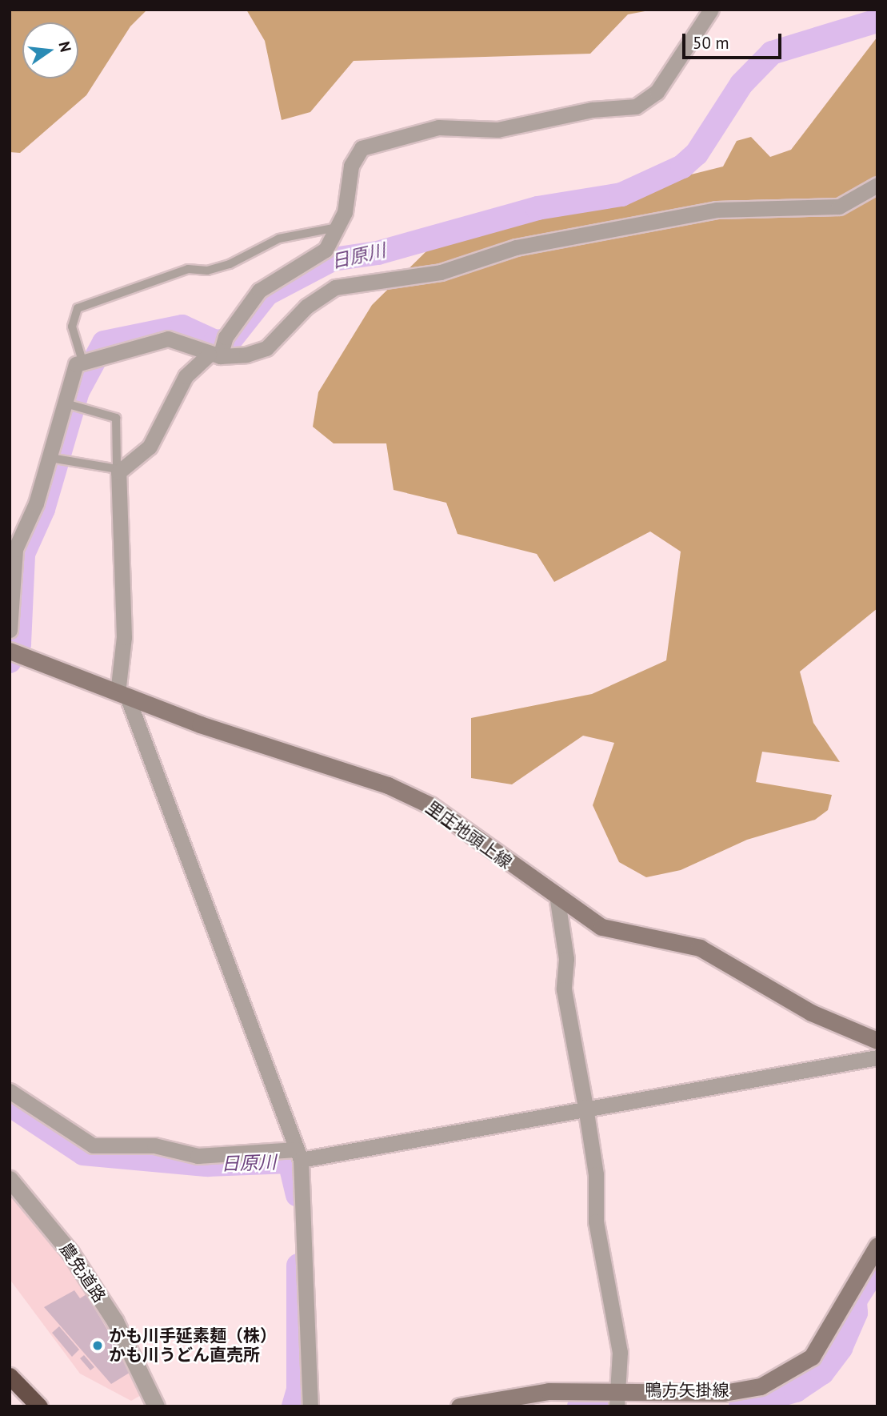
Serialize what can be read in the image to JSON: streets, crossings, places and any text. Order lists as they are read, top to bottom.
{
  "streets": {
    "main road": ["里庄地頭上線", "鴨方矢掛線"],
    "street": ["農免道路"]
  },
  "water": ["日原川"],
  "places": ["かも川手延素麺（株） かも川うどん直売所"],
  "scale_bar": "50 m",
  "north": "right"
}
